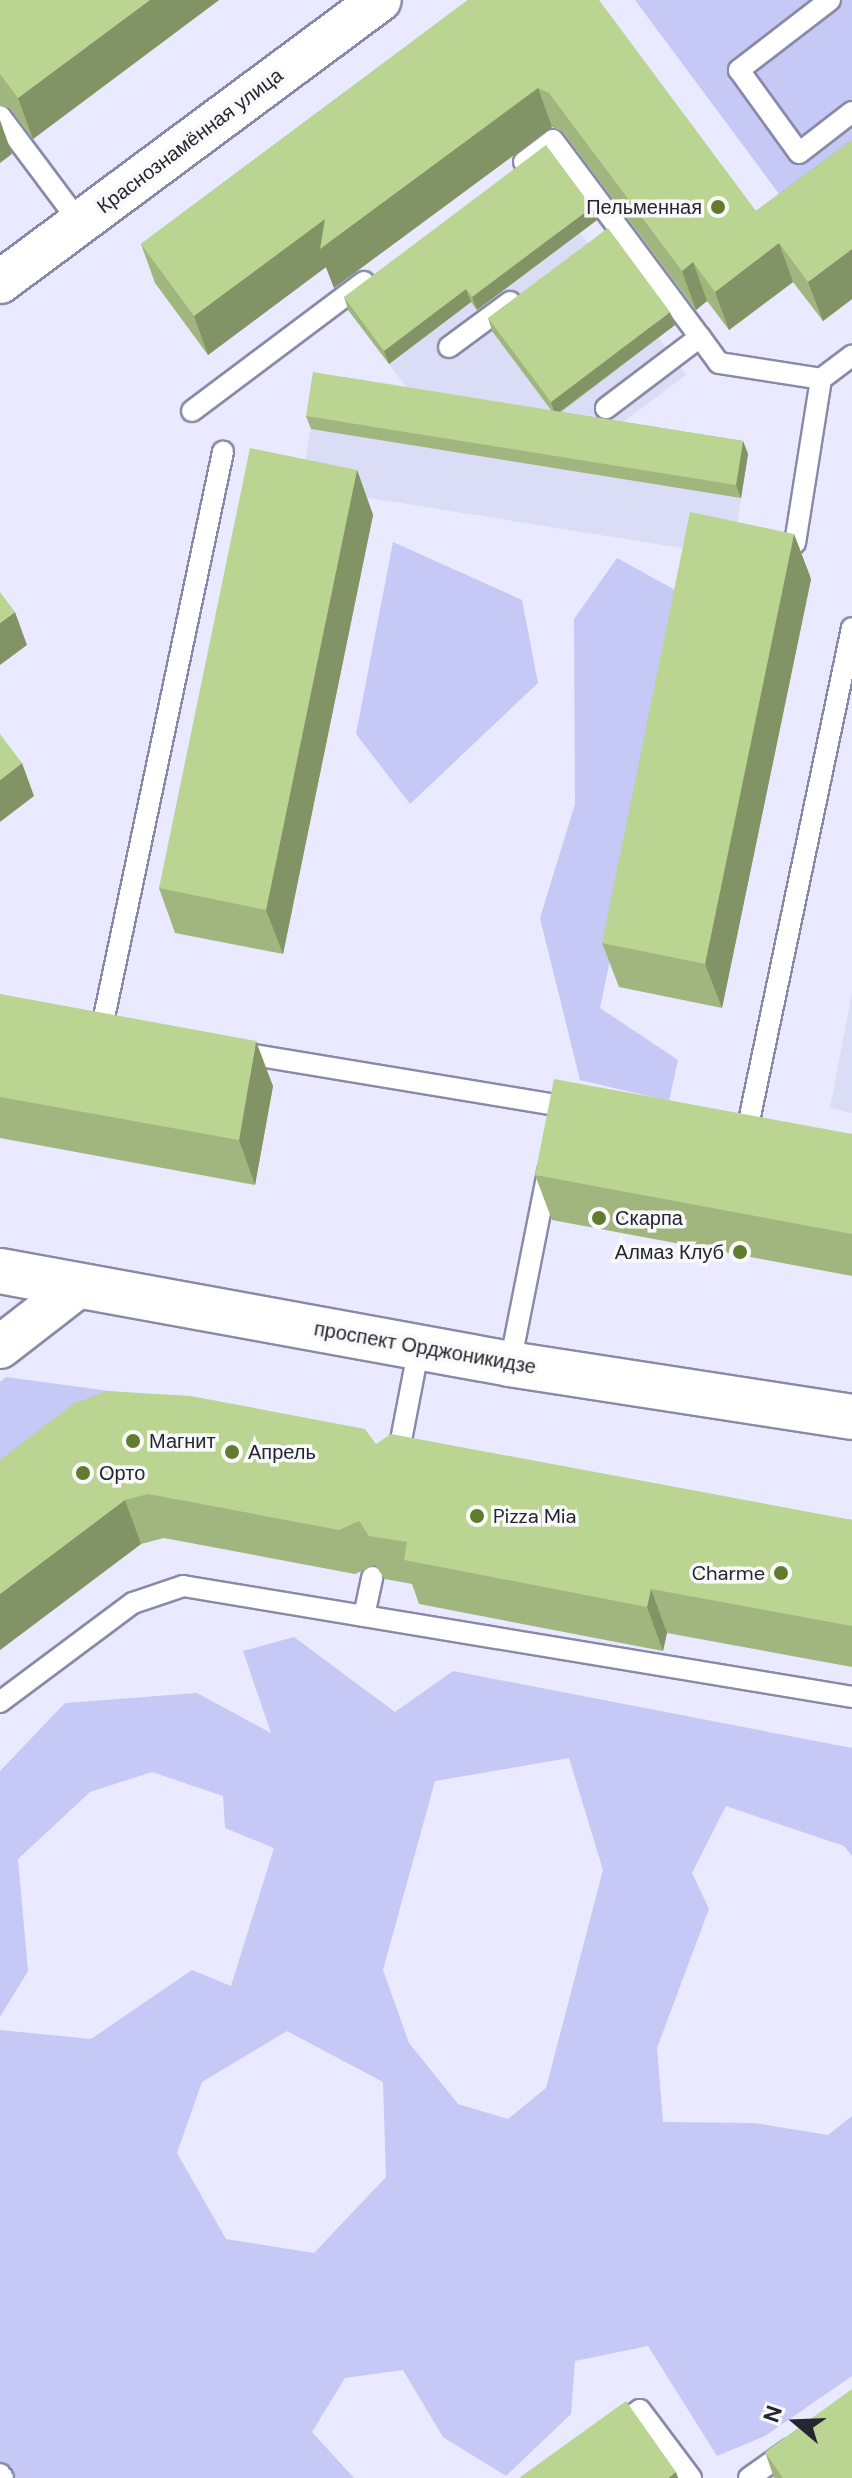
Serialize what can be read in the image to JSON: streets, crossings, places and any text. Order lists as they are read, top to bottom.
{
  "streets": {
    "street": ["Краснознамённая улица", "проспект Орджоникидзе"]
  },
  "places": [
    "Пельменная",
    "Скарпа",
    "Алмаз Клуб",
    "Магнит",
    "Апрель",
    "Орто",
    "Pizza Mia",
    "Charme"
  ],
  "north": "left"
}
